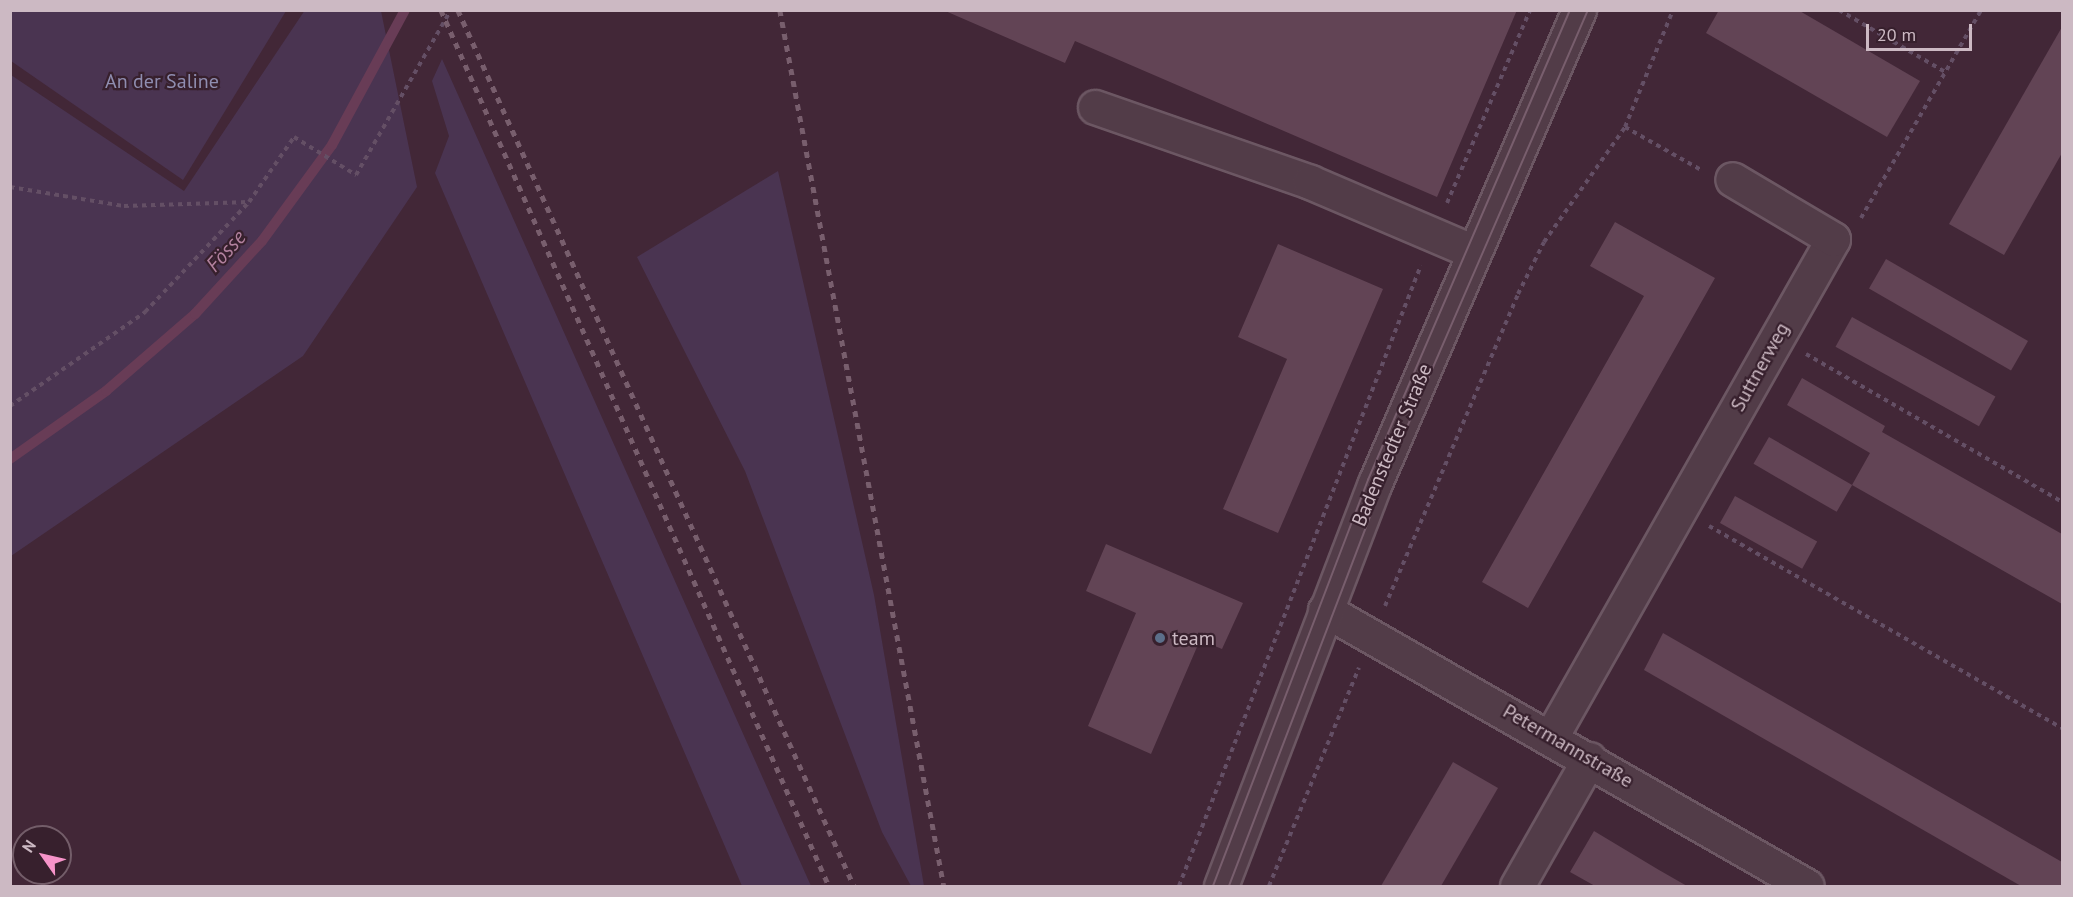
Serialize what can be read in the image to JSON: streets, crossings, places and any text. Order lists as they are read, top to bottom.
{
  "streets": {
    "street": ["Suttnerweg", "Badenstedter Straße", "Petermannstraße"]
  },
  "crossings": [
    ["Suttnerweg", "Petermannstraße"],
    ["Badenstedter Straße", "Petermannstraße"]
  ],
  "water": ["Fösse"],
  "parks": ["An der Saline"],
  "places": ["team"],
  "scale_bar": "20 m",
  "north": "top left"
}
